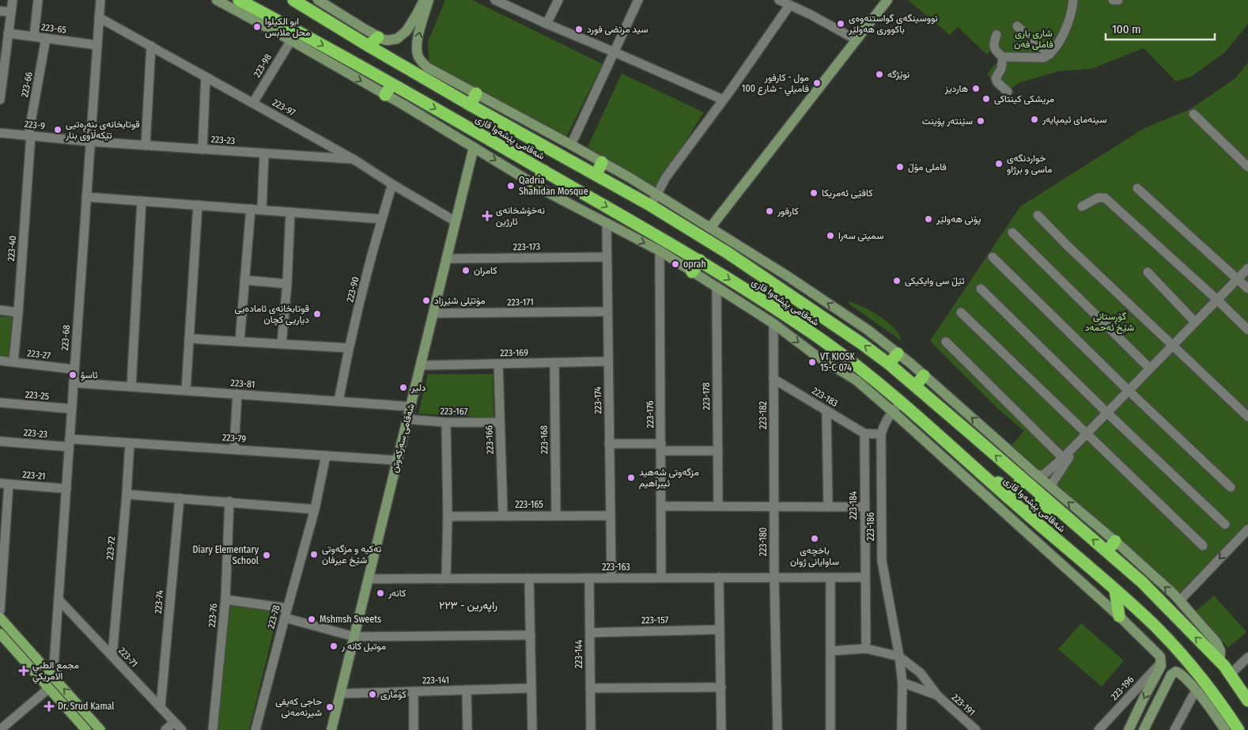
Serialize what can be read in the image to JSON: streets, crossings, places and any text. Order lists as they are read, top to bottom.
{
  "streets": {
    "highway": ["شەقامی پێشەوا قازی"],
    "street": [
      "223-65",
      "223-98",
      "223-66",
      "223-97",
      "223-9",
      "223-23",
      "223-173",
      "223-40",
      "223-90",
      "223-171",
      "223-68",
      "223-169",
      "223-27",
      "223-81",
      "223-25",
      "223-178",
      "223-183",
      "223-174",
      "223-167",
      "223-176",
      "223-182",
      "223-79",
      "شەقامی سەرکەوتن",
      "223-166",
      "223-168",
      "223-21",
      "223-165",
      "223-184",
      "223-186",
      "223-180",
      "223-72",
      "223-163",
      "223-74",
      "223-76",
      "223-78",
      "223-157",
      "223-144",
      "223-71",
      "223-141",
      "223-196",
      "223-191"
    ]
  },
  "crossings": [
    ["223-65", "223-66"],
    ["223-65", "223-68"],
    ["223-98", "223-97"],
    ["223-66", "223-9"],
    ["223-66", "223-40"],
    ["223-97", "223-23"],
    ["223-97", "223-90"],
    ["223-97", "223-68"],
    ["223-97", "شەقامی سەرکەوتن"],
    ["223-9", "223-23"],
    ["223-9", "223-40"],
    ["223-9", "223-68"],
    ["شەقامی پێشەوا قازی", "223-186"],
    ["223-23", "223-68"],
    ["223-23", "223-79"],
    ["223-173", "223-174"],
    ["223-173", "شەقامی سەرکەوتن"],
    ["223-40", "223-27"],
    ["223-90", "223-81"],
    ["223-171", "223-174"],
    ["223-171", "شەقامی سەرکەوتن"],
    ["223-68", "223-27"],
    ["223-68", "223-81"],
    ["223-68", "223-25"],
    ["223-68", "223-79"],
    ["223-68", "223-21"],
    ["223-68", "223-71"],
    ["223-169", "223-174"],
    ["223-169", "شەقامی سەرکەوتن"],
    ["223-169", "223-166"],
    ["223-169", "223-168"],
    ["223-81", "شەقامی سەرکەوتن"],
    ["223-183", "223-182"],
    ["223-183", "223-184"],
    ["223-174", "223-165"],
    ["223-174", "223-163"],
    ["223-167", "شەقامی سەرکەوتن"],
    ["223-167", "223-166"],
    ["223-176", "223-163"],
    ["223-182", "223-180"],
    ["223-79", "شەقامی سەرکەوتن"],
    ["223-79", "223-72"],
    ["223-79", "223-78"],
    ["شەقامی سەرکەوتن", "223-163"],
    ["شەقامی سەرکەوتن", "223-141"],
    ["223-166", "223-165"],
    ["223-168", "223-165"],
    ["223-184", "223-163"],
    ["223-180", "223-163"],
    ["223-72", "223-71"],
    ["223-163", "223-144"],
    ["223-74", "223-71"],
    ["223-157", "223-144"]
  ],
  "districts": ["راپەرین - ٢٢٣"],
  "parks": ["شاری یاری فاملی فەن", "گۆڕستانی شێخ ئەحمەد"],
  "places": {
    "other": [
      "نووسینگەی گواستنەوەی باکووری هەولێر",
      "ابو الكيلوا محل ملابس",
      "سيد مرتضى فورد",
      "نوێژگە",
      "مول - كارفور فاميلي - شارع 100",
      "هاردیز",
      "مریشکی کینتاکی",
      "سینەمای ئیمپایەر",
      "سێنتەر پۆینت",
      "قوتابخانەی بنەڕەتیی تێکەڵاوی بنار",
      "خواردنگەی ماسی و برژاو",
      "فاملی مۆڵ",
      "Qadria Shahidan Mosque",
      "کافێی ئەمریکا",
      "کارفور",
      "پۆنی هەولێر",
      "سمیتی سەرا",
      "oprah",
      "كامران",
      "ئێڵ سی وایکیکی",
      "مۆتێلی شێرزاد",
      "قوتابخانەی ئامادەیی دیاریی کچان",
      "VT KIOSK 15-C 074",
      "ئاسؤ",
      "دلير",
      "مزگەوتی شەهید ئیبراهیم",
      "باخچەی ساوایانی ژوان",
      "تەکیە و مزگەوتی شێخ عیرفان",
      "Diary Elementary School",
      "کانەر",
      "Mshmsh Sweets",
      "موتيل كانه ر",
      "كۆماری",
      "حاجی کەیفی شیرنەمەنی"
    ],
    "health": ["نەخۆشخانەی ئارژین", "مجمع الطبي الامريكي", "Dr. Srud Kamal"]
  },
  "scale_bar": "100 m"
}
